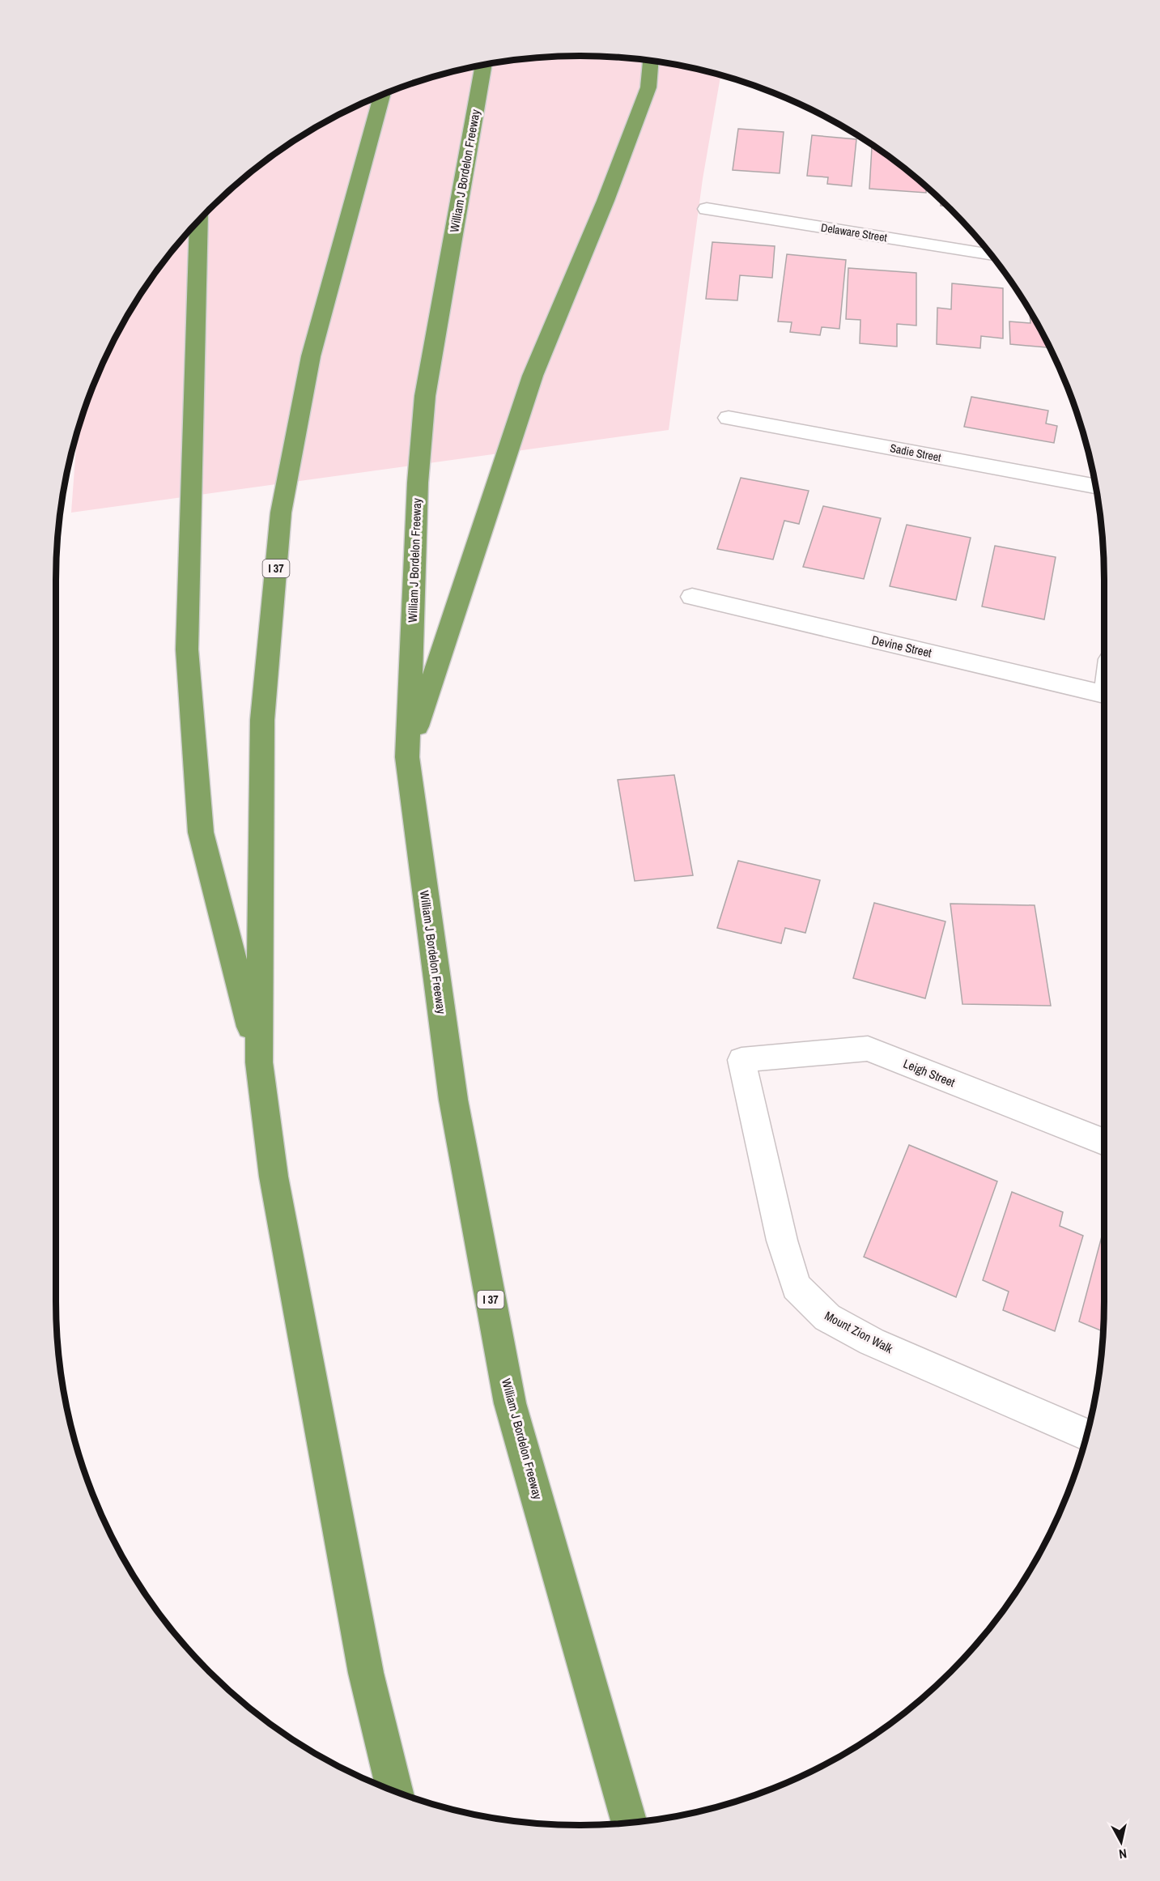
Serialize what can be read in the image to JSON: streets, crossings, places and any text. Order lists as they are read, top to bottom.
{
  "streets": {
    "highway": ["William J Bordelon Freeway", "I 37"],
    "street": [
      "Delaware Street",
      "Sadie Street",
      "Devine Street",
      "Leigh Street",
      "Mount Zion Walk"
    ]
  },
  "crossings": [
    ["Leigh Street", "Mount Zion Walk"]
  ],
  "north": "bottom"
}
